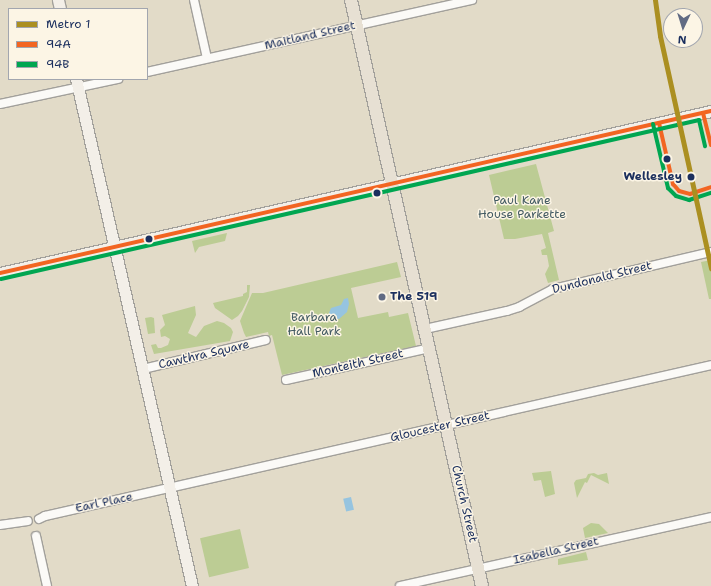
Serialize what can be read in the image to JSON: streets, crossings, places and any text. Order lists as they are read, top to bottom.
{
  "streets": {
    "main road": ["Church Street"],
    "street": [
      "Maitland Street",
      "Dundonald Street",
      "Cawthra Square",
      "Monteith Street",
      "Gloucester Street",
      "Earl Place",
      "Isabella Street"
    ]
  },
  "crossings": [
    ["Maitland Street", "Church Street"],
    ["Dundonald Street", "Church Street"],
    ["Monteith Street", "Church Street"],
    ["Gloucester Street", "Earl Place"],
    ["Gloucester Street", "Church Street"],
    ["Church Street", "Isabella Street"]
  ],
  "parks": ["Paul Kane House Parkette", "Barbara Hall Park"],
  "places": ["Wellesley", "The 519"],
  "lines": ["metro line 1", "transit line 94A", "transit line 94B"],
  "legend": ["Metro 1", "94A", "94B"],
  "north": "bottom"
}
